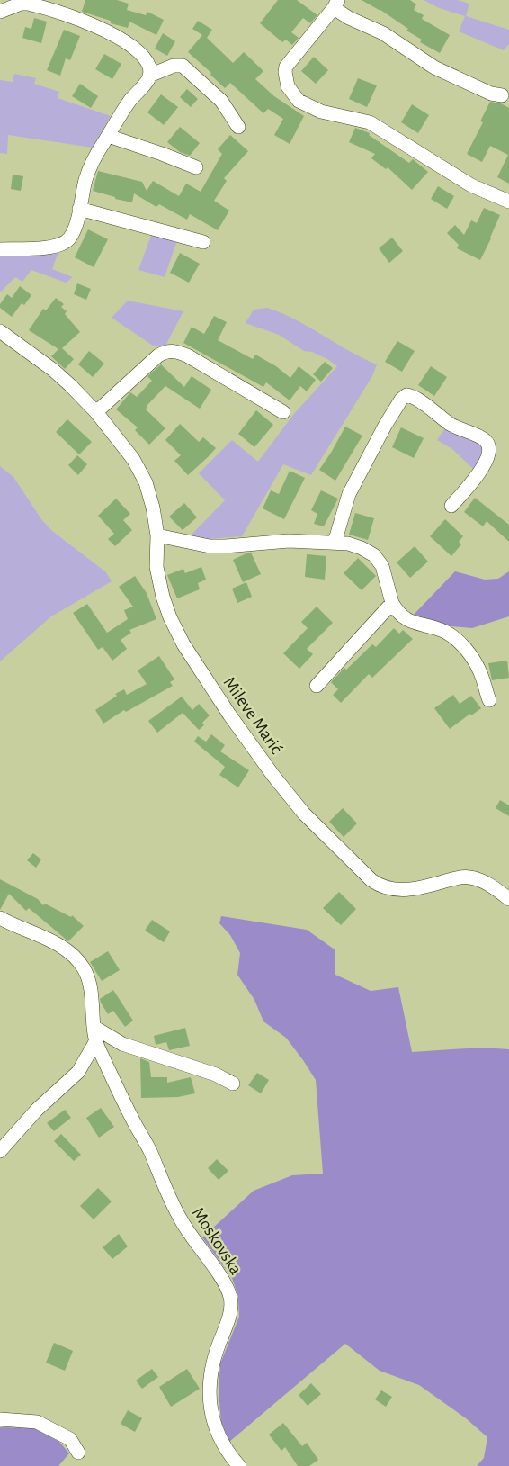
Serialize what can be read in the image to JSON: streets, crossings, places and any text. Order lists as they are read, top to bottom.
{
  "streets": {
    "street": ["Mileve Marić", "Moskovska"]
  }
}
